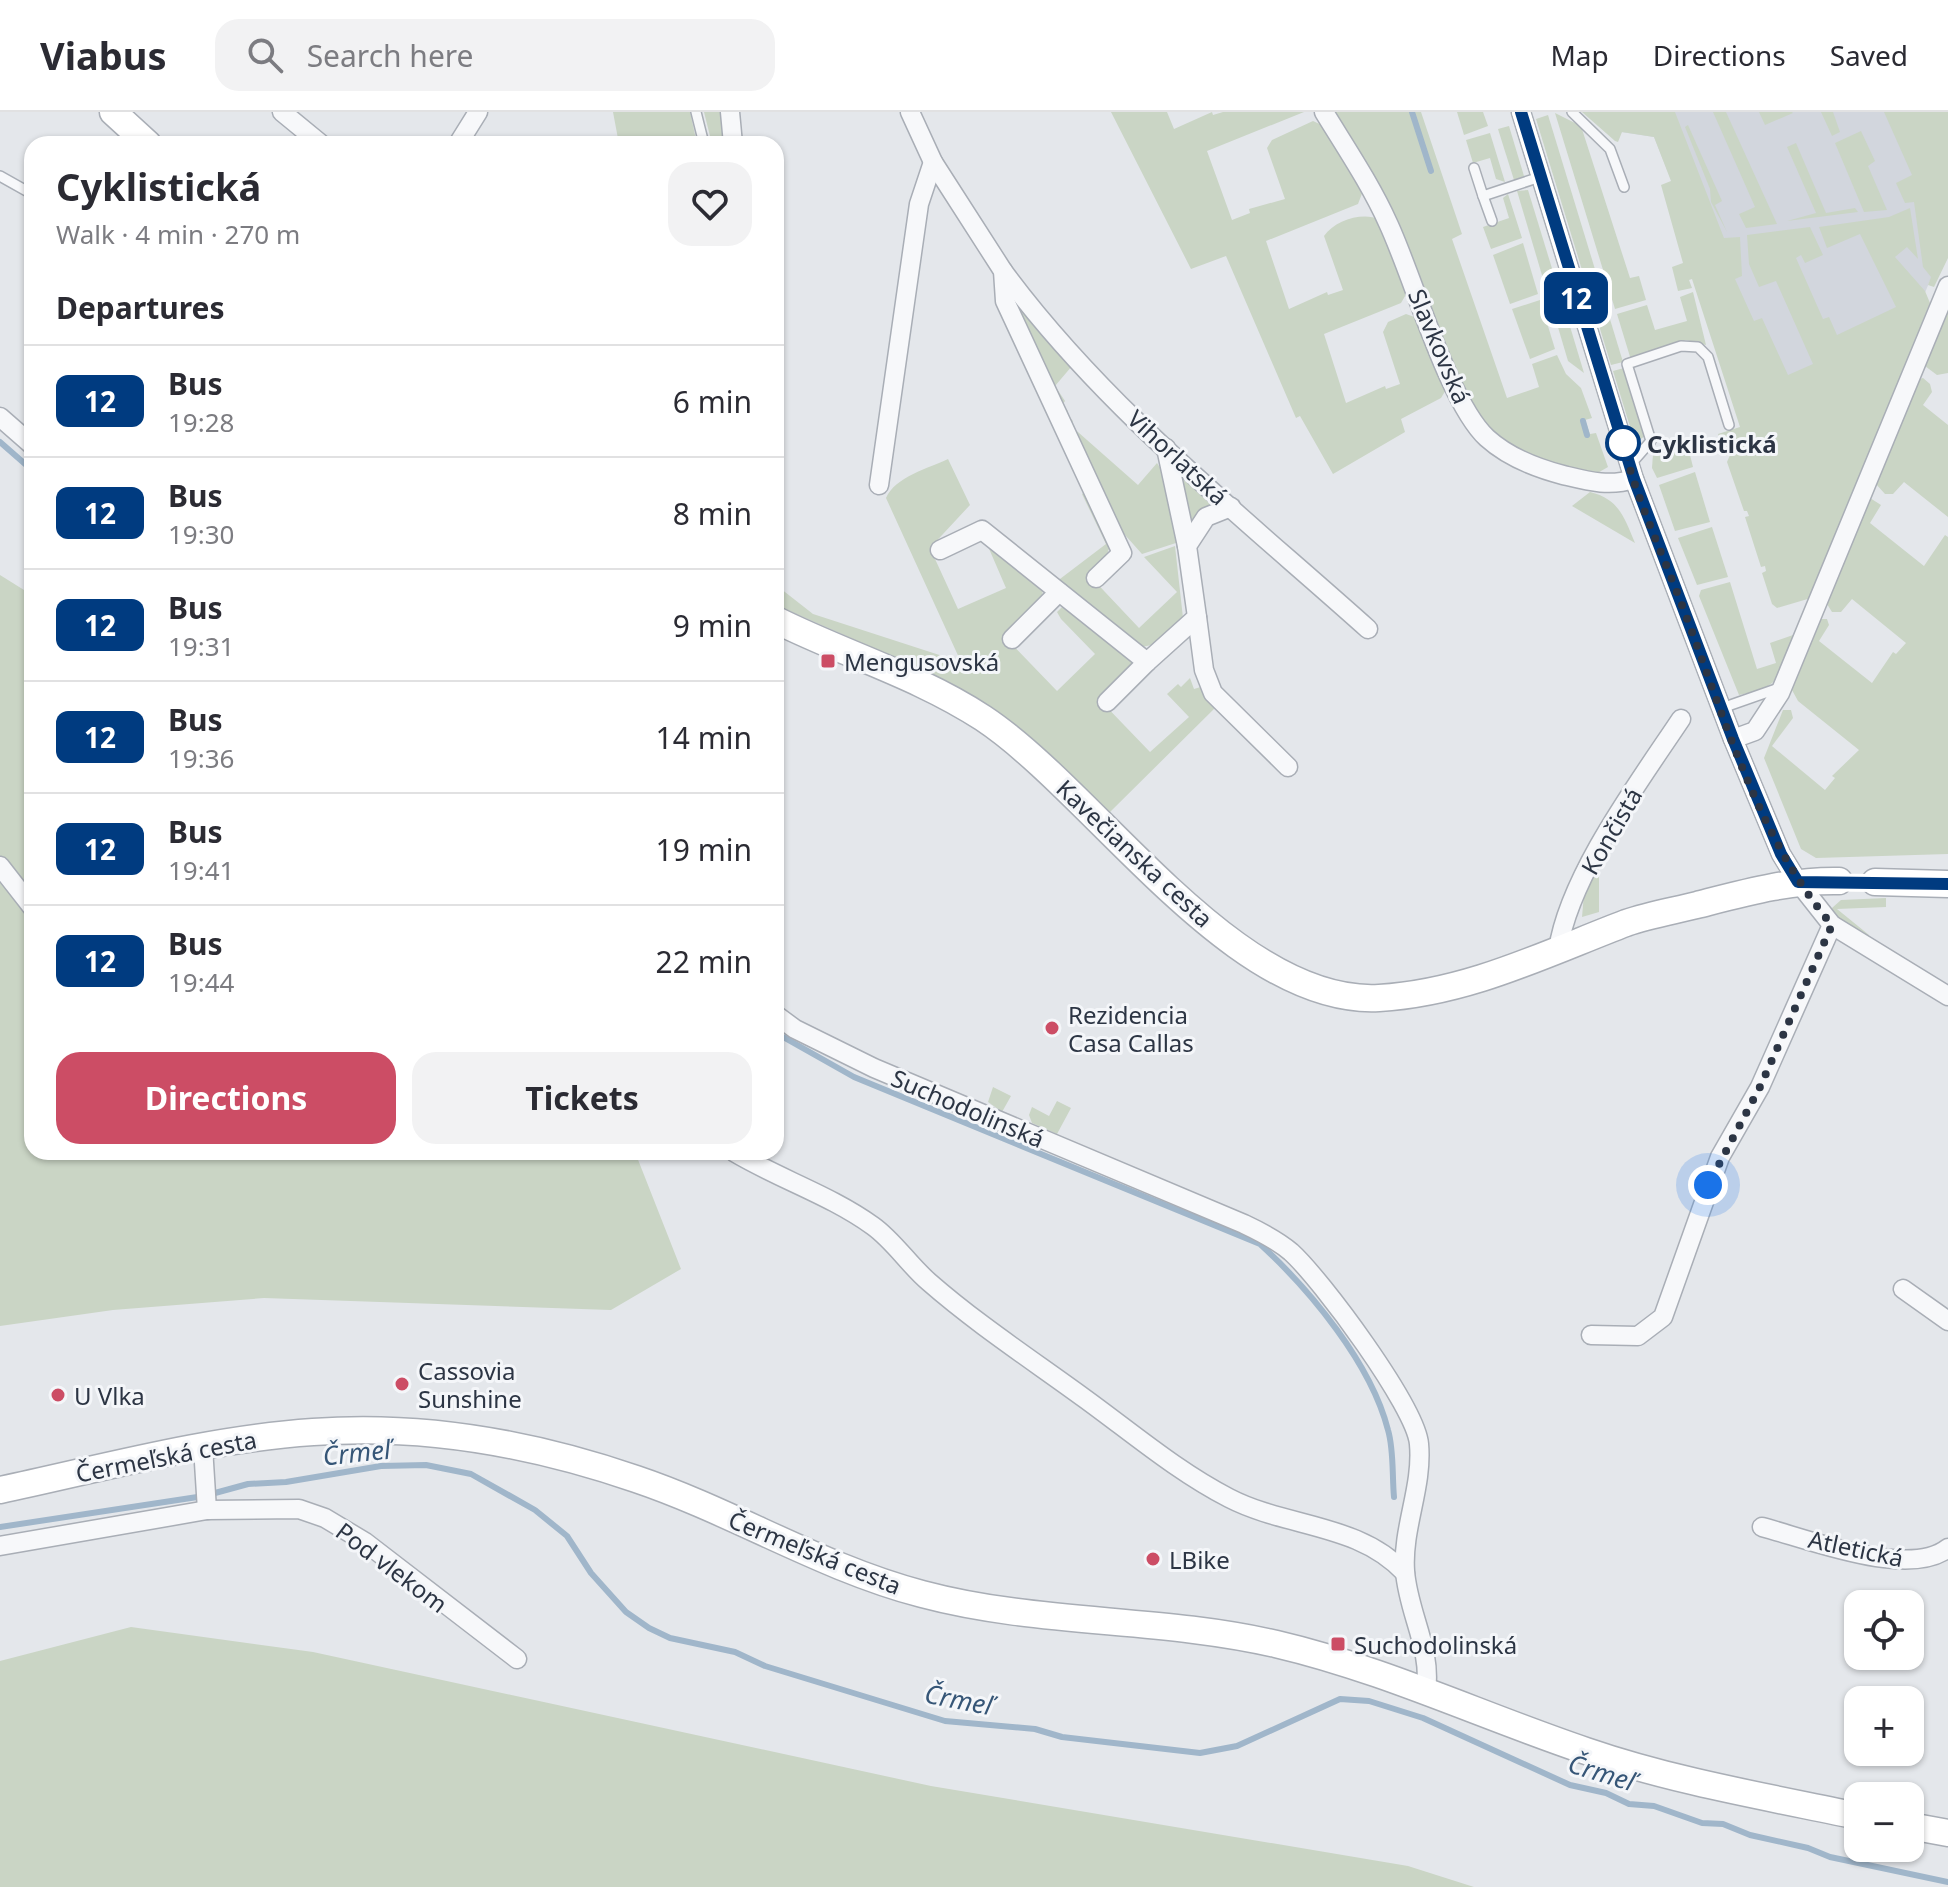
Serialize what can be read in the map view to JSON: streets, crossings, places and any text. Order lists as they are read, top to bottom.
{
  "streets": {
    "main road": ["Kavečianska cesta", "Čermeľská cesta"],
    "street": [
      "Slavkovská",
      "Vihorlatská",
      "Končistá",
      "Suchodolinská",
      "Atletická",
      "Pod vlekom"
    ]
  },
  "crossings": [
    ["Končistá", "Kavečianska cesta"],
    ["Suchodolinská", "Čermeľská cesta"]
  ],
  "water": ["Črmeľ"],
  "places": {
    "other": [
      "Cyklistická",
      "Rezidencia Casa Callas",
      "Cassovia Sunshine",
      "U Vlka",
      "LBike"
    ],
    "transit": ["Mengusovská", "Suchodolinská"]
  },
  "lines": ["bus line 12"],
  "page": {
    "header": "Viabus",
    "search": "Search here",
    "nav": ["Map", "Directions", "Saved"],
    "on_map": "12",
    "heading": [
      ["Cyklistická", "Walk · 4 min · 270 m"],
      "Departures"
    ],
    "list": [
      {
        "mark": "12",
        "name": "Bus",
        "note": "19:28",
        "value": "6 min"
      },
      {
        "mark": "12",
        "name": "Bus",
        "note": "19:30",
        "value": "8 min"
      },
      {
        "mark": "12",
        "name": "Bus",
        "note": "19:31",
        "value": "9 min"
      },
      {
        "mark": "12",
        "name": "Bus",
        "note": "19:36",
        "value": "14 min"
      },
      {
        "mark": "12",
        "name": "Bus",
        "note": "19:41",
        "value": "19 min"
      },
      {
        "mark": "12",
        "name": "Bus",
        "note": "19:44",
        "value": "22 min"
      }
    ],
    "buttons": ["Directions", "Tickets"],
    "map_buttons": ["+", "−"]
  }
}
